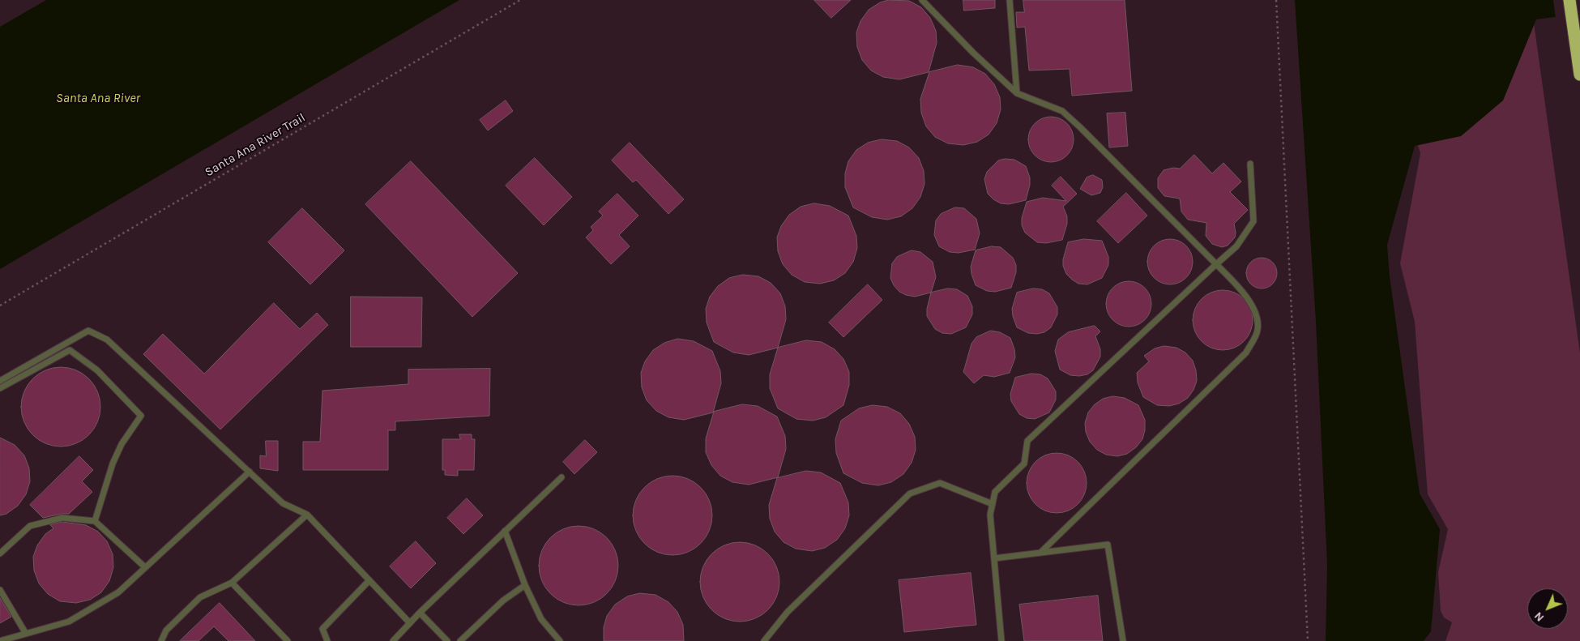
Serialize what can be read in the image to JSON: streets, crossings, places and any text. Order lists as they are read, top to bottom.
{
  "streets": {
    "path": ["Santa Ana River Trail"]
  },
  "water": ["Santa Ana River"],
  "north": "bottom left"
}
